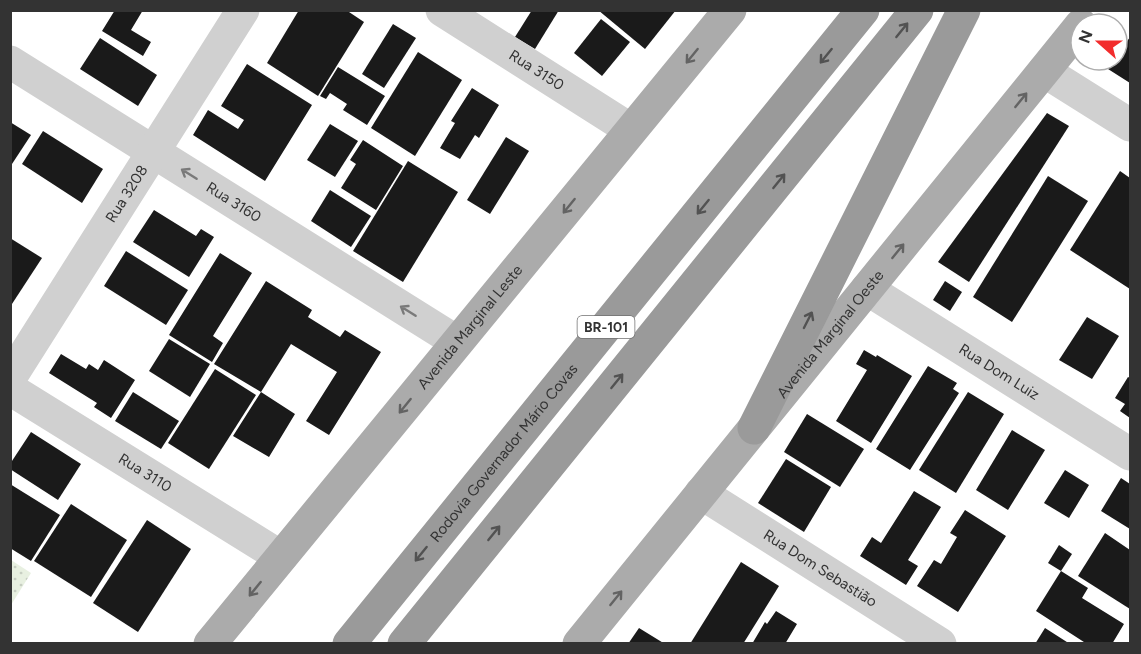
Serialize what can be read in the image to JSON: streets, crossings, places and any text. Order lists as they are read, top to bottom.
{
  "streets": {
    "highway": ["BR-101", "Rodovia Governador Mário Covas"],
    "main road": ["Avenida Marginal Leste", "Avenida Marginal Oeste"],
    "street": [
      "Rua 3150",
      "Rua 3208",
      "Rua 3160",
      "Rua Dom Luiz",
      "Rua 3110",
      "Rua Dom Sebastião"
    ]
  },
  "crossings": [
    ["Rua 3150", "Avenida Marginal Leste"],
    ["Rua 3208", "Rua 3160"],
    ["Rua 3160", "Avenida Marginal Leste"],
    ["Avenida Marginal Leste", "Rua 3110"],
    ["Avenida Marginal Oeste", "Rua Dom Luiz"],
    ["Avenida Marginal Oeste", "Rua Dom Sebastião"]
  ],
  "one_way": ["Rua 3160", "Avenida Marginal Leste", "Avenida Marginal Oeste"],
  "north": "left"
}
